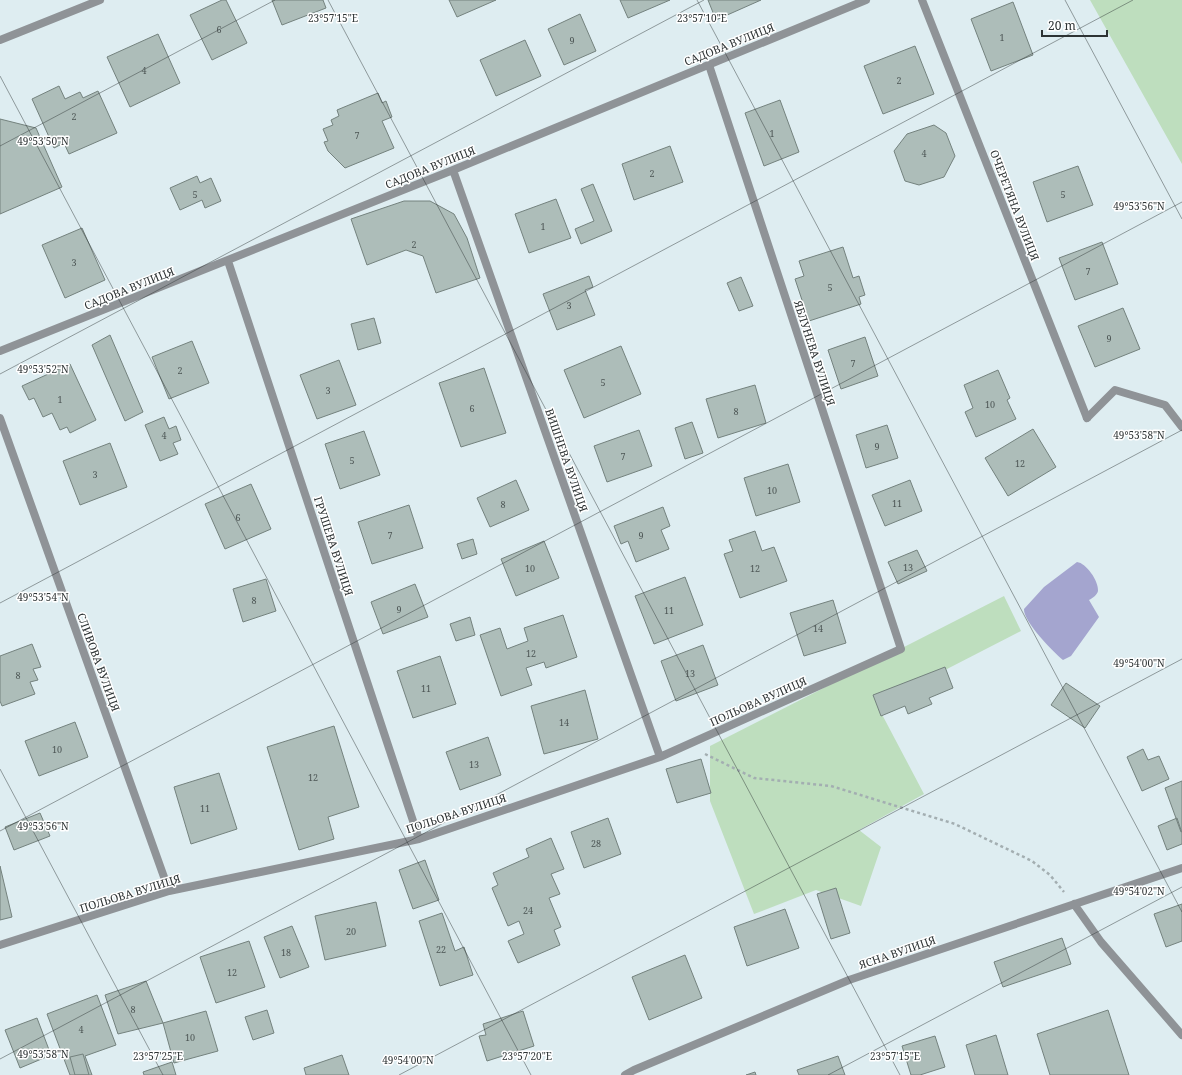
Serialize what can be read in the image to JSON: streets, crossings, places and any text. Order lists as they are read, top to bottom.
{
  "streets": {
    "street": [
      "САДОВА ВУЛИЦЯ",
      "ОЧЕРЕТЯНА ВУЛИЦЯ",
      "ЯБЛУНЕВА ВУЛИЦЯ",
      "ВИШНЕВА ВУЛИЦЯ",
      "ГРУШЕВА ВУЛИЦЯ",
      "СЛИВОВА ВУЛИЦЯ",
      "ПОЛЬОВА ВУЛИЦЯ",
      "ЯСНА ВУЛИЦЯ"
    ]
  },
  "crossings": [
    ["САДОВА ВУЛИЦЯ", "ЯБЛУНЕВА ВУЛИЦЯ"],
    ["САДОВА ВУЛИЦЯ", "ВИШНЕВА ВУЛИЦЯ"],
    ["САДОВА ВУЛИЦЯ", "ГРУШЕВА ВУЛИЦЯ"],
    ["ЯБЛУНЕВА ВУЛИЦЯ", "ПОЛЬОВА ВУЛИЦЯ"],
    ["ВИШНЕВА ВУЛИЦЯ", "ПОЛЬОВА ВУЛИЦЯ"],
    ["ГРУШЕВА ВУЛИЦЯ", "ПОЛЬОВА ВУЛИЦЯ"],
    ["СЛИВОВА ВУЛИЦЯ", "ПОЛЬОВА ВУЛИЦЯ"]
  ],
  "house_numbers": [
    "6",
    "1",
    "9",
    "4",
    "2",
    "2",
    "1",
    "7",
    "4",
    "2",
    "5",
    "5",
    "1",
    "2",
    "3",
    "7",
    "5",
    "3",
    "9",
    "7",
    "2",
    "5",
    "3",
    "1",
    "10",
    "6",
    "8",
    "4",
    "9",
    "7",
    "5",
    "12",
    "3",
    "10",
    "11",
    "8",
    "6",
    "7",
    "9",
    "13",
    "10",
    "12",
    "8",
    "9",
    "11",
    "14",
    "12",
    "13",
    "8",
    "11",
    "14",
    "10",
    "13",
    "12",
    "11",
    "28",
    "24",
    "20",
    "22",
    "18",
    "12",
    "8",
    "4",
    "10"
  ],
  "scale_bar": "20 m",
  "coordinates": [
    "23°57'15\"E",
    "23°57'10\"E",
    "49°53'50\"N",
    "49°53'56\"N",
    "49°53'52\"N",
    "49°53'58\"N",
    "49°53'54\"N",
    "49°54'00\"N",
    "49°54'02\"N",
    "23°57'25\"E",
    "23°57'20\"E"
  ]
}
